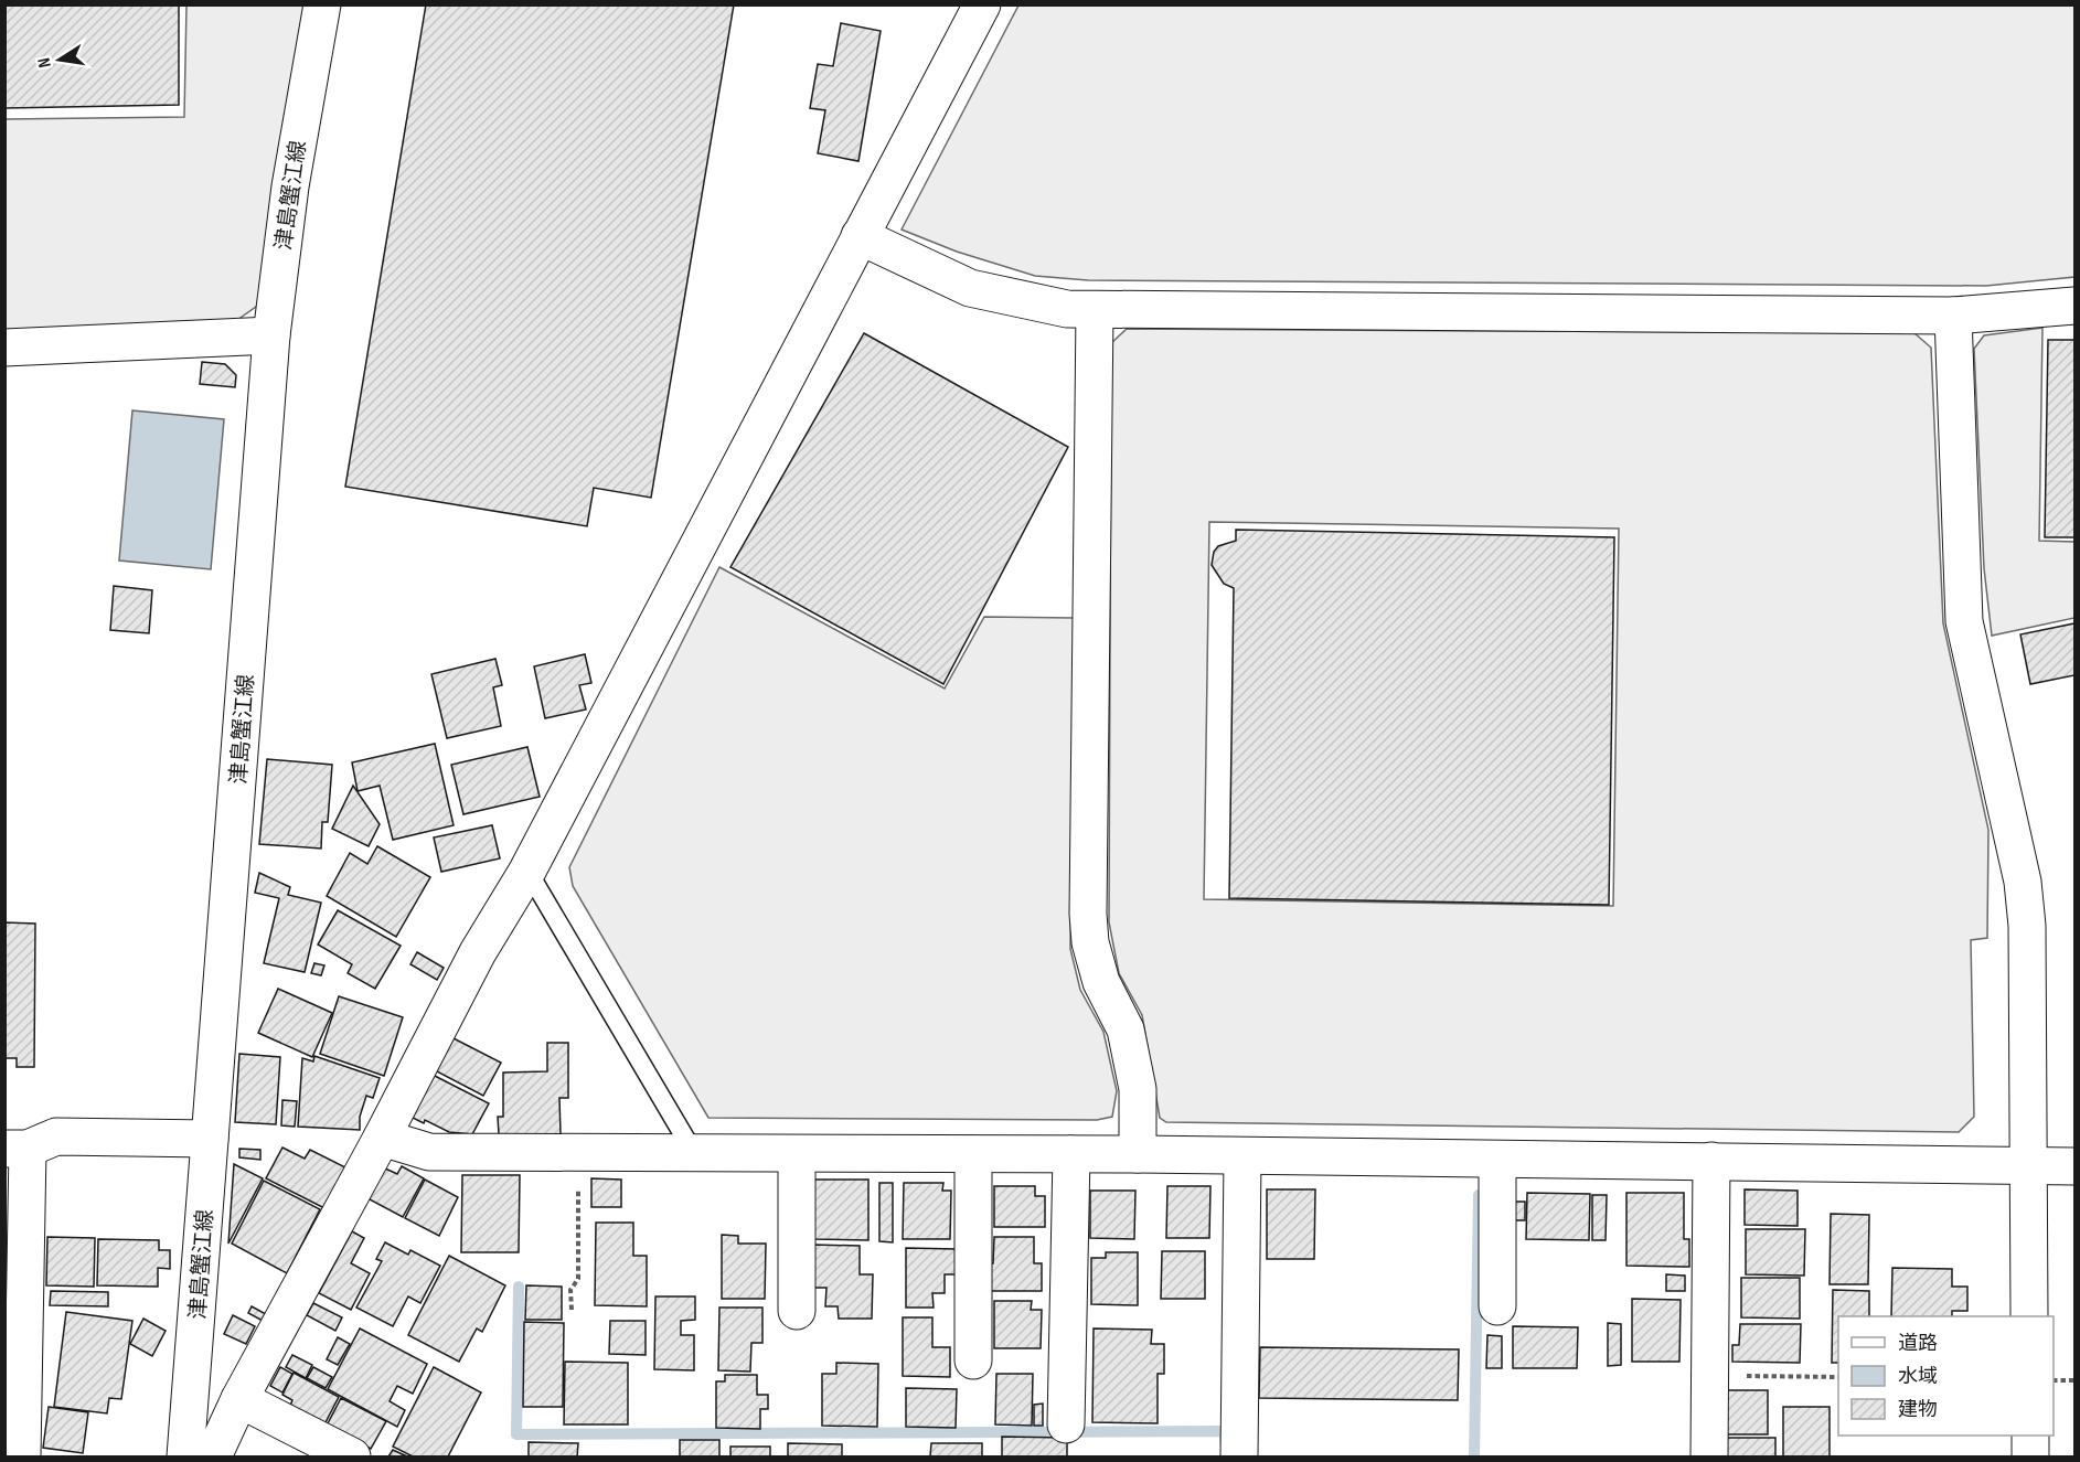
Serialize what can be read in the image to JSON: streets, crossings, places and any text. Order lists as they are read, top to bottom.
{
  "streets": {
    "street": ["津島蟹江線"]
  },
  "legend": ["道路", "水域", "建物"],
  "north": "left"
}
